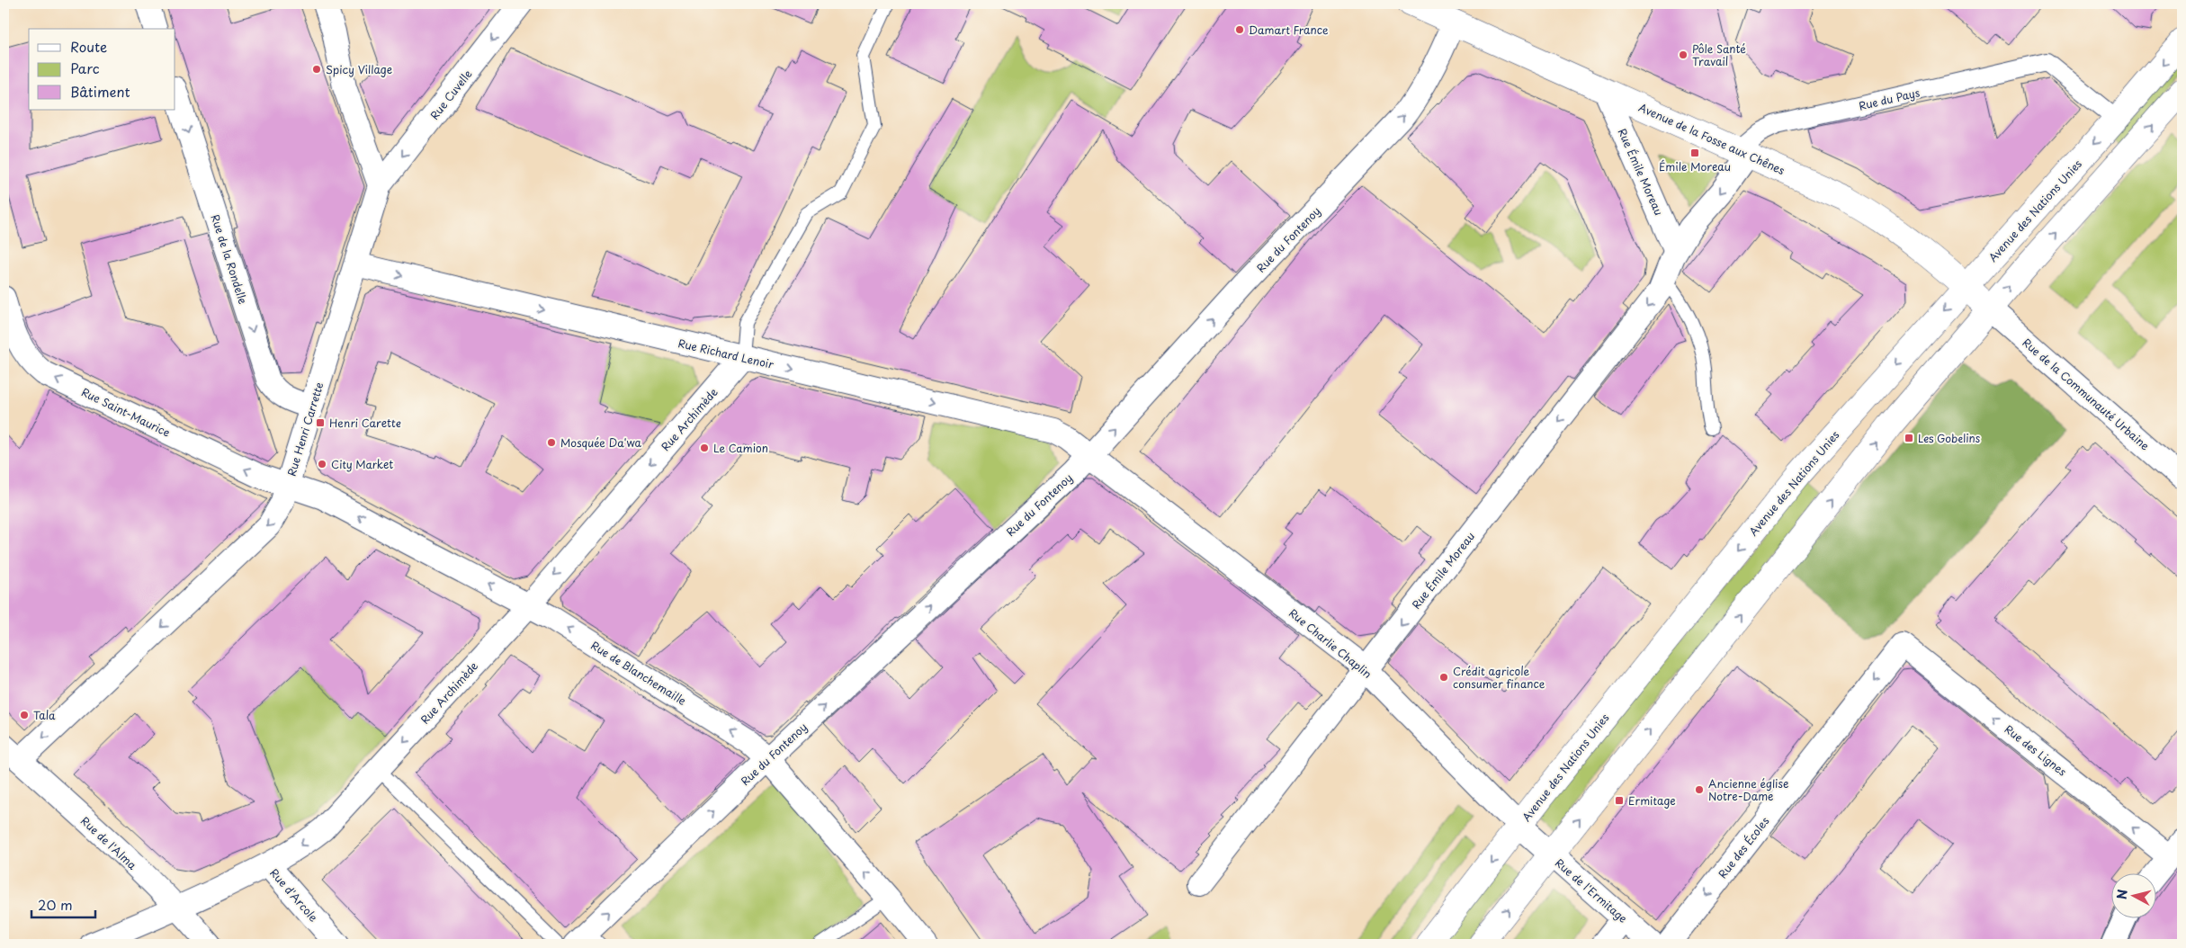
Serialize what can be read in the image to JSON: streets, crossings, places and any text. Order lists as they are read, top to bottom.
{
  "streets": {
    "main road": ["Avenue de la Fosse aux Chênes", "Avenue des Nations Unies"],
    "street": [
      "Rue Cuvelle",
      "Rue du Pays",
      "Rue Émile Moreau",
      "Rue du Fontenoy",
      "Rue de la Rondelle",
      "Rue Richard Lenoir",
      "Rue de la Communauté Urbaine",
      "Rue Saint-Maurice",
      "Rue Archimède",
      "Rue Henri Carrette",
      "Rue Charlie Chaplin",
      "Rue de Blanchemaille",
      "Rue des Lignes",
      "Rue de l'Alma",
      "Rue des Écoles",
      "Rue de l'Ermitage",
      "Rue d'Arcole"
    ]
  },
  "crossings": [
    ["Rue Cuvelle", "Rue Henri Carrette"],
    ["Rue du Pays", "Avenue de la Fosse aux Chênes"],
    ["Rue du Pays", "Rue Émile Moreau"],
    ["Rue du Pays", "Avenue des Nations Unies"],
    ["Avenue de la Fosse aux Chênes", "Rue Émile Moreau"],
    ["Avenue de la Fosse aux Chênes", "Avenue des Nations Unies"],
    ["Avenue de la Fosse aux Chênes", "Rue du Fontenoy"],
    ["Avenue de la Fosse aux Chênes", "Rue de la Communauté Urbaine"],
    ["Rue Émile Moreau", "Rue Charlie Chaplin"],
    ["Avenue des Nations Unies", "Rue Charlie Chaplin"],
    ["Rue du Fontenoy", "Rue Richard Lenoir"],
    ["Rue du Fontenoy", "Rue Charlie Chaplin"],
    ["Rue du Fontenoy", "Rue de Blanchemaille"],
    ["Rue de la Rondelle", "Rue Henri Carrette"],
    ["Rue Richard Lenoir", "Rue Archimède"],
    ["Rue Richard Lenoir", "Rue Henri Carrette"],
    ["Rue Richard Lenoir", "Rue Charlie Chaplin"],
    ["Rue Saint-Maurice", "Rue Henri Carrette"],
    ["Rue Saint-Maurice", "Rue de Blanchemaille"],
    ["Rue Archimède", "Rue de Blanchemaille"],
    ["Rue Archimède", "Rue de l'Alma"],
    ["Rue Archimède", "Rue d'Arcole"],
    ["Rue Henri Carrette", "Rue de Blanchemaille"],
    ["Rue Henri Carrette", "Rue de l'Alma"],
    ["Rue Charlie Chaplin", "Rue de l'Ermitage"],
    ["Rue des Lignes", "Rue des Écoles"]
  ],
  "one_way": [
    "Rue Cuvelle",
    "Rue Émile Moreau",
    "Rue du Fontenoy",
    "Rue Richard Lenoir",
    "Rue Saint-Maurice",
    "Rue Archimède",
    "Rue Henri Carrette",
    "Rue de Blanchemaille",
    "Rue des Lignes",
    "Rue des Écoles"
  ],
  "places": {
    "other": [
      "Damart France",
      "Pôle Santé Travail",
      "Spicy Village",
      "Mosquée Da'wa",
      "Le Camion",
      "City Market",
      "Crédit agricole consumer finance",
      "Tala",
      "Ancienne église Notre-Dame"
    ],
    "transit": [
      "Émile Moreau",
      "Henri Carette",
      "Les Gobelins",
      "Ermitage"
    ]
  },
  "legend": ["Route", "Parc", "Bâtiment"],
  "scale_bar": "20 m",
  "north": "left"
}
